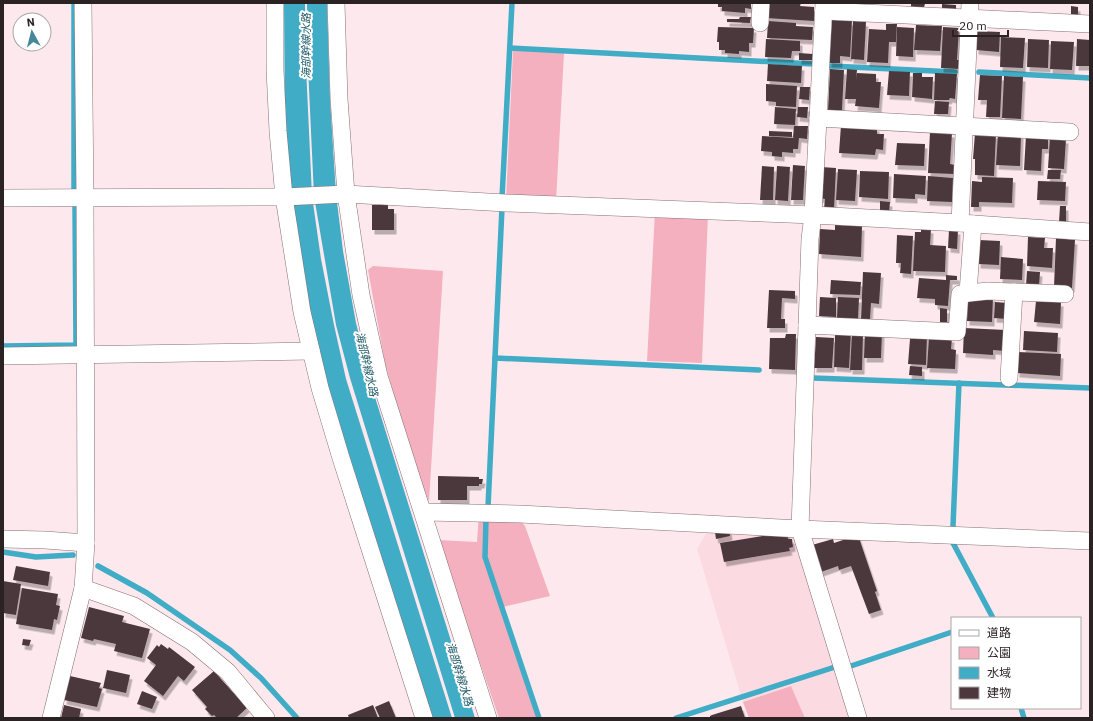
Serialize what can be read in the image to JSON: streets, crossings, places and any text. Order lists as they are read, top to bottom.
{
  "water": ["海部幹線水路"],
  "legend": [
    "道路",
    "公園",
    "水域",
    "建物"
  ],
  "scale_bar": "20 m",
  "north": "top"
}
